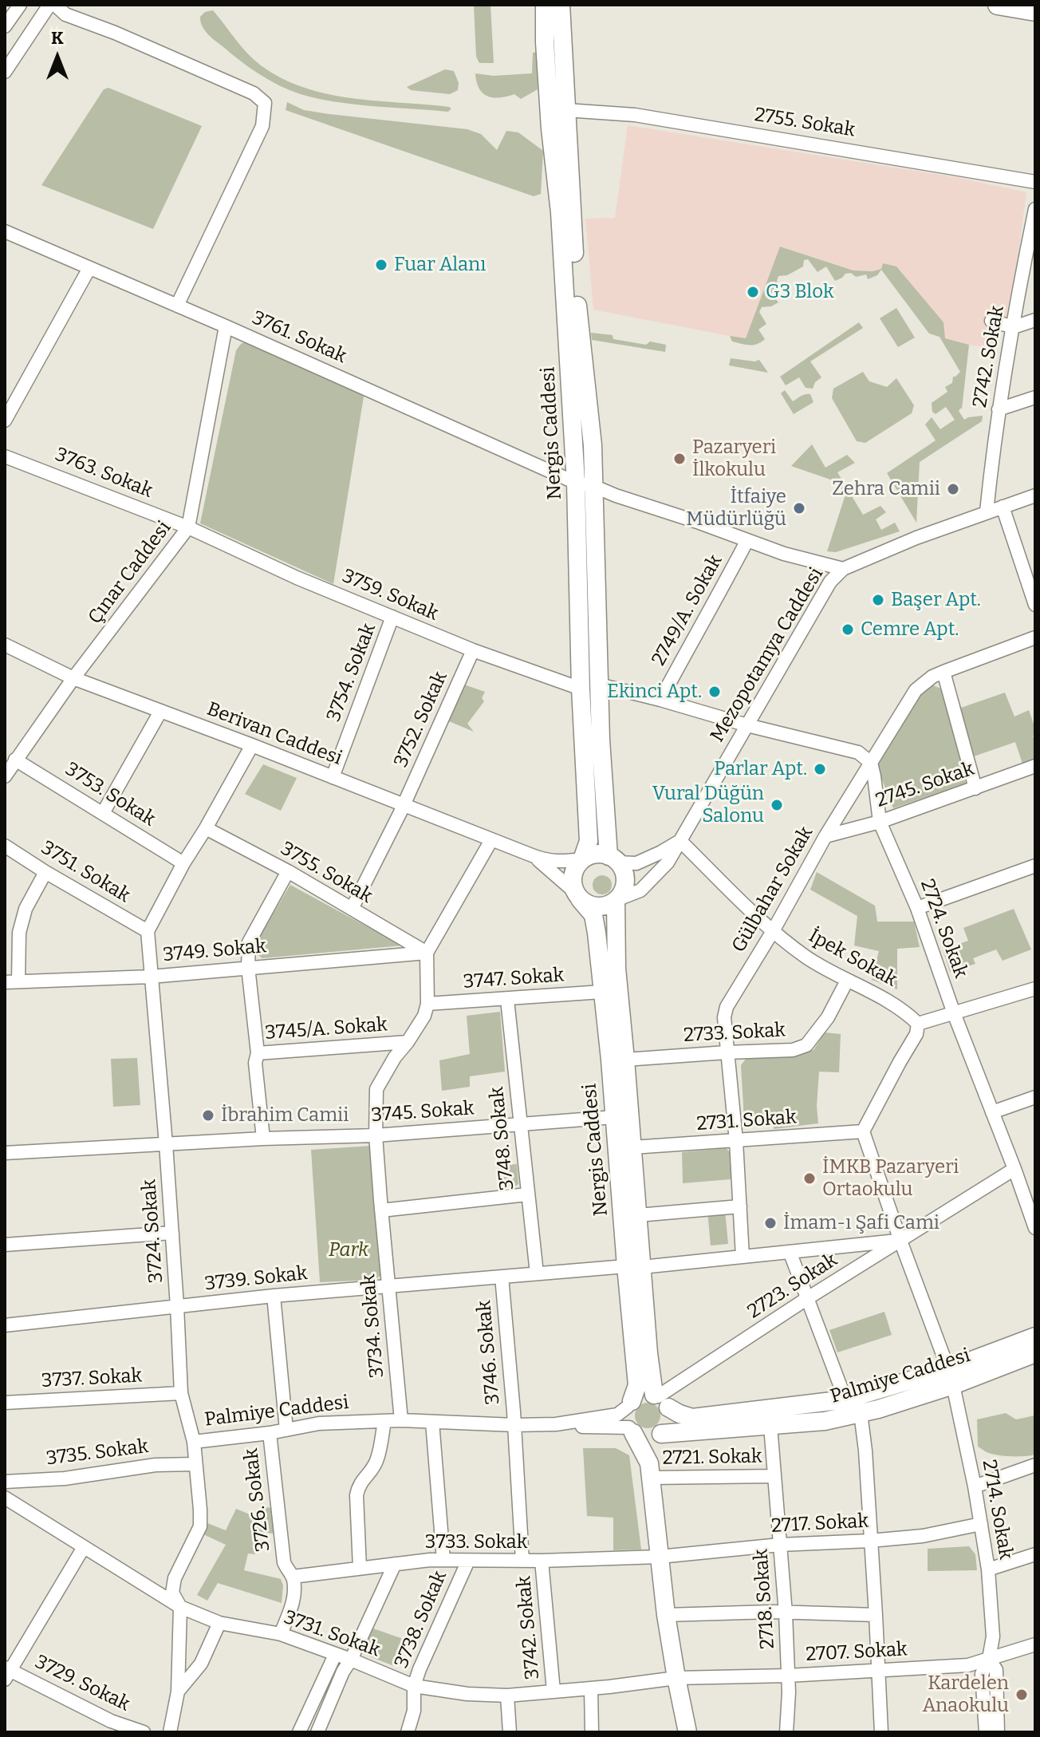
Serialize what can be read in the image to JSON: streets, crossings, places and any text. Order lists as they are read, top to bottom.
{
  "streets": {
    "main road": ["Nergis Caddesi", "Palmiye Caddesi"],
    "street": [
      "2755. Sokak",
      "3761. Sokak",
      "2742. Sokak",
      "3763. Sokak",
      "Çınar Caddesi",
      "3759. Sokak",
      "2749/A. Sokak",
      "Mezopotamya Caddesi",
      "3754. Sokak",
      "3752. Sokak",
      "Berivan Caddesi",
      "2745. Sokak",
      "3753. Sokak",
      "3751. Sokak",
      "3755. Sokak",
      "Gülbahar Sokak",
      "2724. Sokak",
      "3749. Sokak",
      "İpek Sokak",
      "3747. Sokak",
      "3745/A. Sokak",
      "2733. Sokak",
      "3745. Sokak",
      "2731. Sokak",
      "3748. Sokak",
      "3724. Sokak",
      "3739. Sokak",
      "2723. Sokak",
      "3734. Sokak",
      "3746. Sokak",
      "3737. Sokak",
      "3735. Sokak",
      "2721. Sokak",
      "3726. Sokak",
      "2714. Sokak",
      "2717. Sokak",
      "3733. Sokak",
      "2718. Sokak",
      "3738. Sokak",
      "3742. Sokak",
      "3731. Sokak",
      "2707. Sokak",
      "3729. Sokak"
    ]
  },
  "crossings": [
    ["2755. Sokak", "Nergis Caddesi"],
    ["3761. Sokak", "Nergis Caddesi"],
    ["3761. Sokak", "Çınar Caddesi"],
    ["3761. Sokak", "2749/A. Sokak"],
    ["3761. Sokak", "Mezopotamya Caddesi"],
    ["2742. Sokak", "Mezopotamya Caddesi"],
    ["Nergis Caddesi", "3759. Sokak"],
    ["Nergis Caddesi", "Mezopotamya Caddesi"],
    ["Nergis Caddesi", "3747. Sokak"],
    ["Nergis Caddesi", "2733. Sokak"],
    ["Nergis Caddesi", "3745. Sokak"],
    ["Nergis Caddesi", "2731. Sokak"],
    ["Nergis Caddesi", "3739. Sokak"],
    ["Nergis Caddesi", "2723. Sokak"],
    ["Nergis Caddesi", "Palmiye Caddesi"],
    ["3763. Sokak", "Çınar Caddesi"],
    ["3763. Sokak", "3759. Sokak"],
    ["Çınar Caddesi", "3759. Sokak"],
    ["Çınar Caddesi", "Berivan Caddesi"],
    ["Çınar Caddesi", "3753. Sokak"],
    ["3759. Sokak", "2749/A. Sokak"],
    ["3759. Sokak", "Mezopotamya Caddesi"],
    ["3759. Sokak", "3754. Sokak"],
    ["3759. Sokak", "3752. Sokak"],
    ["Mezopotamya Caddesi", "İpek Sokak"],
    ["3754. Sokak", "Berivan Caddesi"],
    ["3752. Sokak", "Berivan Caddesi"],
    ["3752. Sokak", "3755. Sokak"],
    ["2745. Sokak", "Gülbahar Sokak"],
    ["2745. Sokak", "2724. Sokak"],
    ["3751. Sokak", "3724. Sokak"],
    ["3755. Sokak", "3749. Sokak"],
    ["3755. Sokak", "3734. Sokak"],
    ["Gülbahar Sokak", "2724. Sokak"],
    ["Gülbahar Sokak", "İpek Sokak"],
    ["Gülbahar Sokak", "2733. Sokak"],
    ["Gülbahar Sokak", "2731. Sokak"],
    ["Gülbahar Sokak", "3739. Sokak"],
    ["2724. Sokak", "2723. Sokak"],
    ["3749. Sokak", "3724. Sokak"],
    ["3749. Sokak", "3734. Sokak"],
    ["İpek Sokak", "2733. Sokak"],
    ["3747. Sokak", "3748. Sokak"],
    ["3747. Sokak", "3734. Sokak"],
    ["3745/A. Sokak", "3745. Sokak"],
    ["3745/A. Sokak", "3734. Sokak"],
    ["3745. Sokak", "3748. Sokak"],
    ["3745. Sokak", "3724. Sokak"],
    ["3745. Sokak", "3734. Sokak"],
    ["2731. Sokak", "2714. Sokak"],
    ["3748. Sokak", "3739. Sokak"],
    ["3724. Sokak", "3739. Sokak"],
    ["3724. Sokak", "Palmiye Caddesi"],
    ["3724. Sokak", "3737. Sokak"],
    ["3724. Sokak", "3735. Sokak"],
    ["3724. Sokak", "3731. Sokak"],
    ["3739. Sokak", "2723. Sokak"],
    ["3739. Sokak", "3734. Sokak"],
    ["3739. Sokak", "3746. Sokak"],
    ["3739. Sokak", "2714. Sokak"],
    ["2723. Sokak", "Palmiye Caddesi"],
    ["2723. Sokak", "2714. Sokak"],
    ["3734. Sokak", "Palmiye Caddesi"],
    ["3746. Sokak", "Palmiye Caddesi"],
    ["3746. Sokak", "3733. Sokak"],
    ["Palmiye Caddesi", "3726. Sokak"],
    ["Palmiye Caddesi", "2714. Sokak"],
    ["Palmiye Caddesi", "2718. Sokak"],
    ["2721. Sokak", "2718. Sokak"],
    ["3726. Sokak", "3733. Sokak"],
    ["3726. Sokak", "3731. Sokak"],
    ["2714. Sokak", "2717. Sokak"],
    ["2714. Sokak", "2707. Sokak"],
    ["2717. Sokak", "3733. Sokak"],
    ["2717. Sokak", "2718. Sokak"],
    ["3733. Sokak", "3738. Sokak"],
    ["3733. Sokak", "3742. Sokak"],
    ["2718. Sokak", "2707. Sokak"],
    ["3738. Sokak", "3731. Sokak"],
    ["3742. Sokak", "3731. Sokak"],
    ["3731. Sokak", "2707. Sokak"]
  ],
  "parks": ["Park"],
  "places": [
    "Fuar Alanı",
    "G3 Blok",
    "Pazaryeri İlkokulu",
    "Zehra Camii",
    "İtfaiye Müdürlüğü",
    "Başer Apt.",
    "Cemre Apt.",
    "Ekinci Apt.",
    "Parlar Apt.",
    "Vural Düğün Salonu",
    "İbrahim Camii",
    "İMKB Pazaryeri Ortaokulu",
    "İmam-ı Şafi Cami",
    "Kardelen Anaokulu"
  ],
  "north": "top"
}
